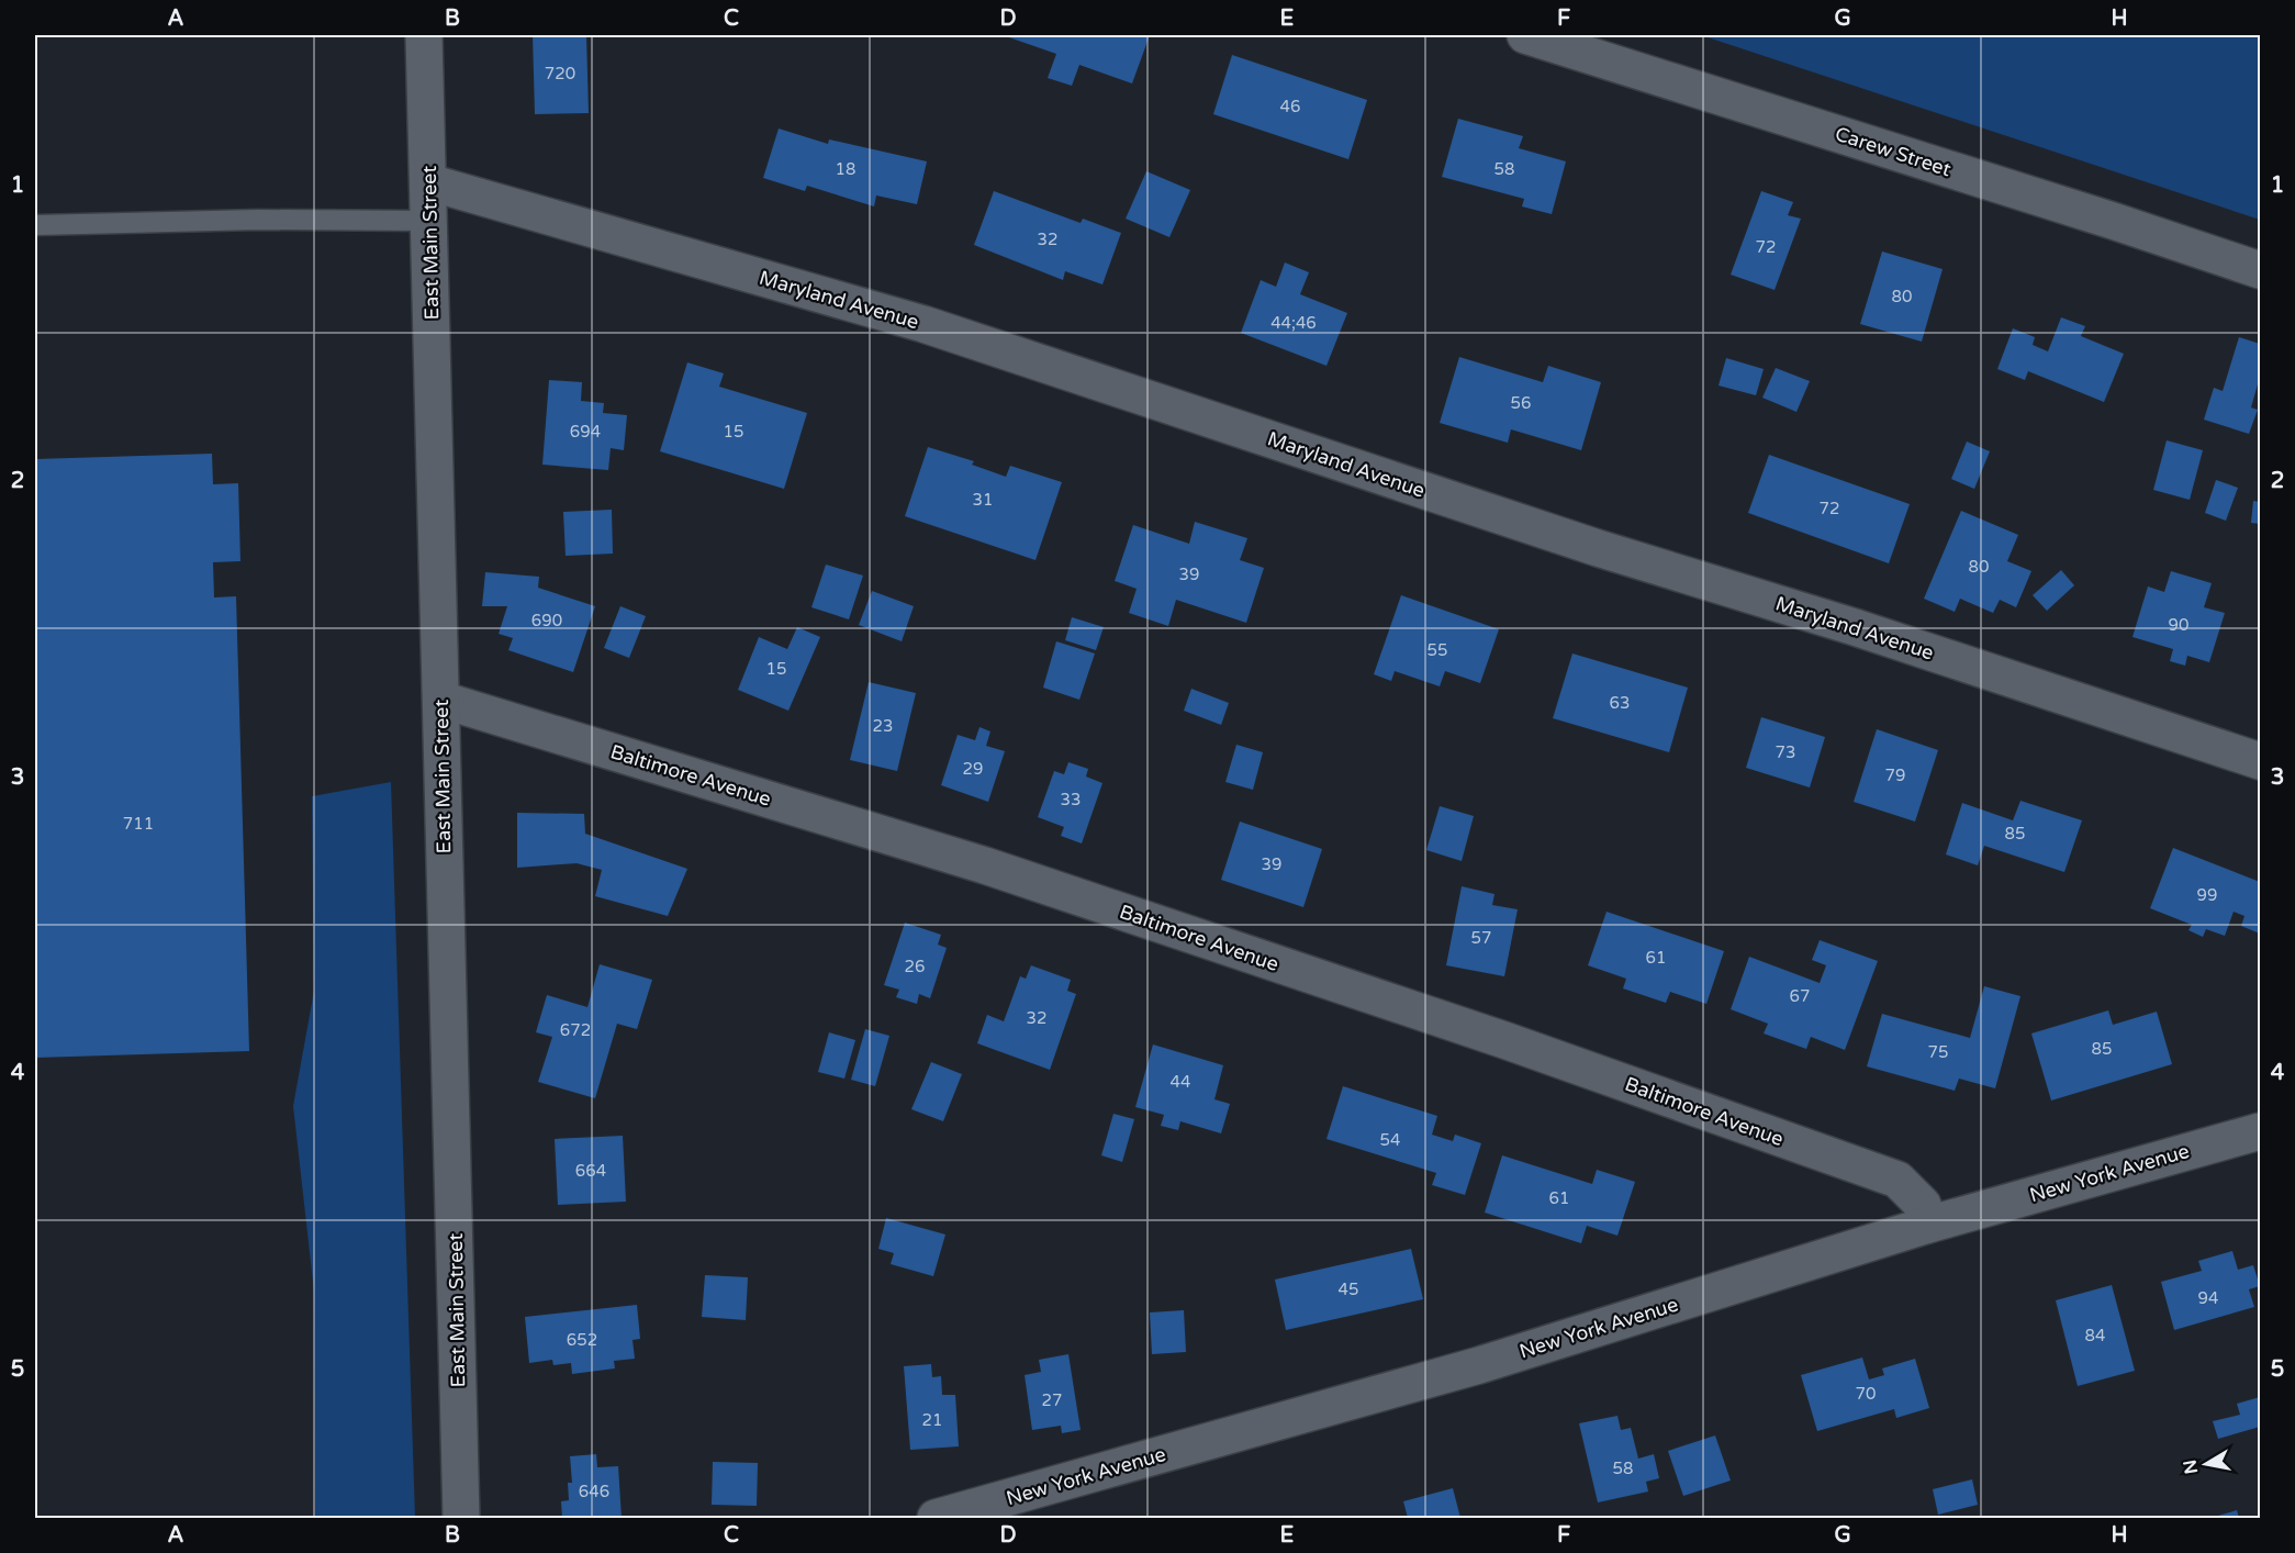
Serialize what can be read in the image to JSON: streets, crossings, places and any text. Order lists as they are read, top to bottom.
{
  "streets": {
    "street": [
      "Carew Street",
      "East Main Street",
      "Maryland Avenue",
      "Baltimore Avenue",
      "New York Avenue"
    ]
  },
  "crossings": [
    ["East Main Street", "Maryland Avenue"],
    ["East Main Street", "Baltimore Avenue"],
    ["Baltimore Avenue", "New York Avenue"]
  ],
  "house_numbers": [
    "720",
    "46",
    "18",
    "58",
    "32",
    "72",
    "80",
    "44;46",
    "56",
    "694",
    "15",
    "31",
    "72",
    "80",
    "39",
    "690",
    "90",
    "55",
    "15",
    "63",
    "23",
    "73",
    "29",
    "79",
    "33",
    "711",
    "85",
    "39",
    "99",
    "57",
    "61",
    "26",
    "67",
    "32",
    "672",
    "85",
    "75",
    "44",
    "54",
    "664",
    "61",
    "45",
    "94",
    "84",
    "652",
    "70",
    "27",
    "21",
    "58",
    "646"
  ],
  "north": "left",
  "grid": {
    "columns": [
      "A",
      "B",
      "C",
      "D",
      "E",
      "F",
      "G",
      "H"
    ],
    "rows": [
      "1",
      "2",
      "3",
      "4",
      "5"
    ]
  }
}
